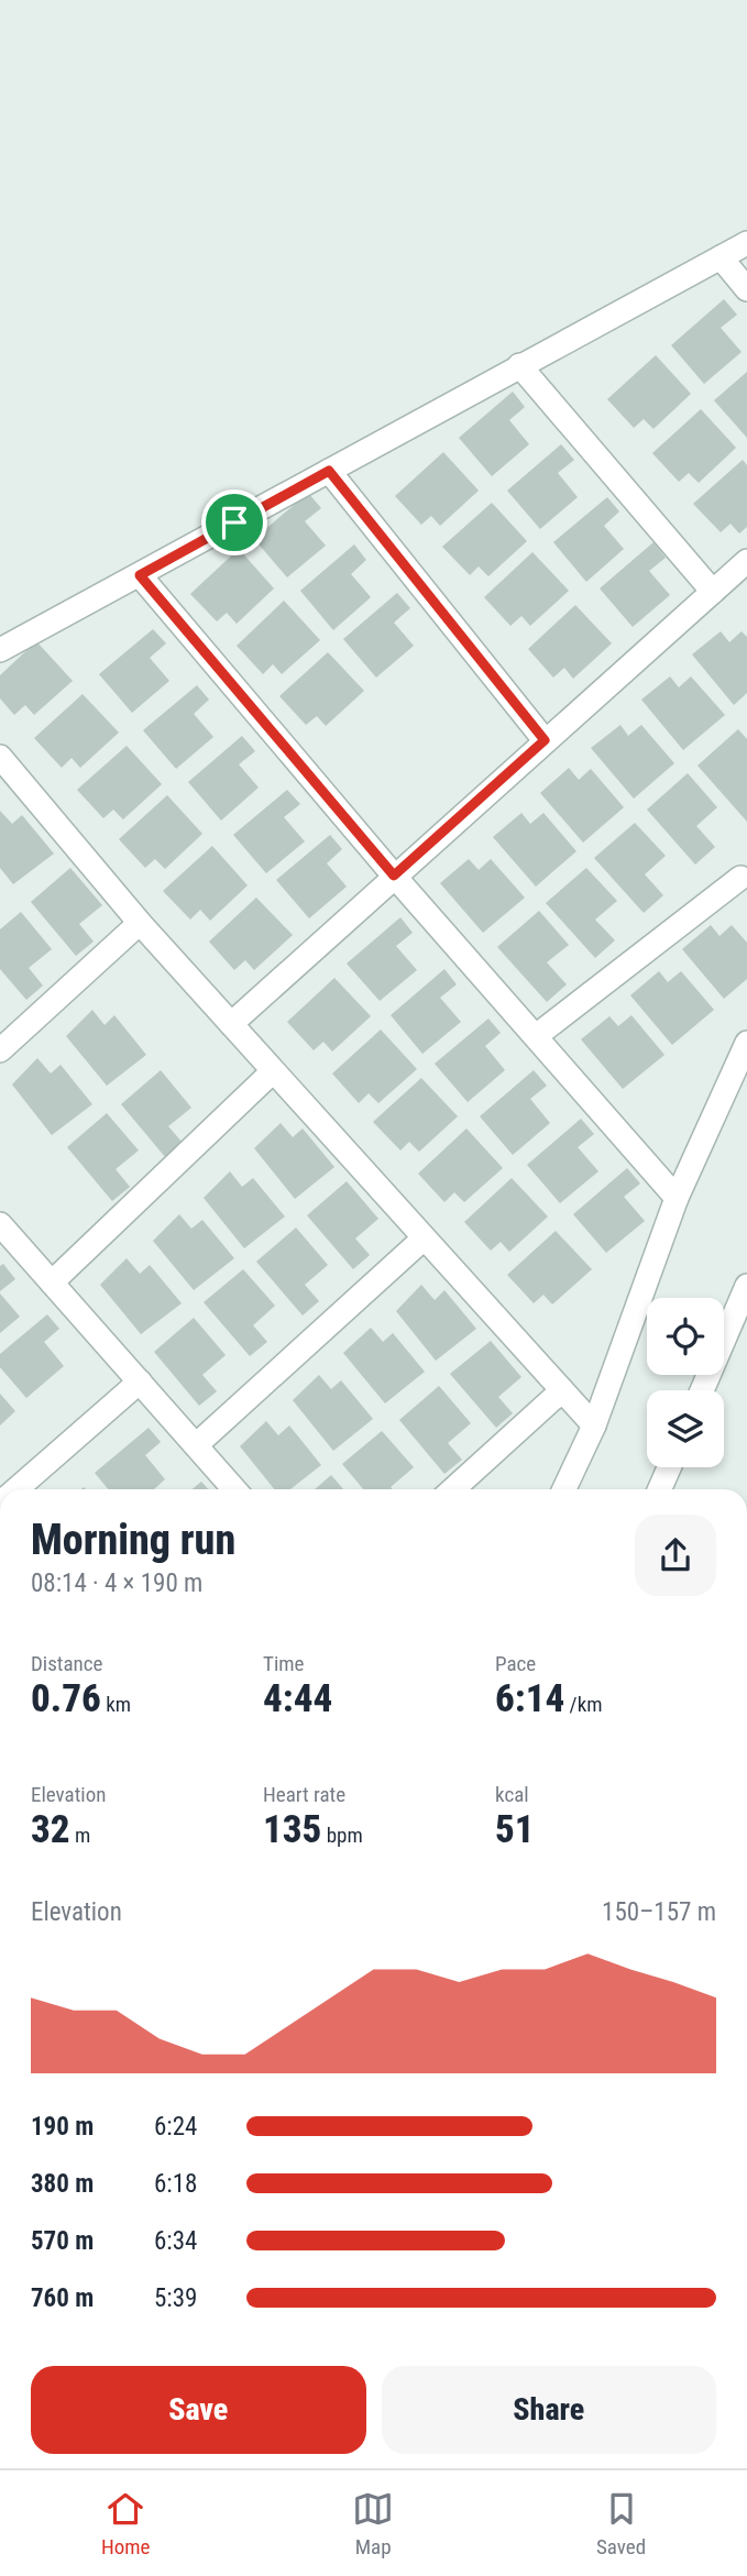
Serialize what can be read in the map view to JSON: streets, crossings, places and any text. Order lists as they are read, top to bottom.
{
  "page": {
    "heading": ["Morning run", "08:14 · 4 × 190 m"],
    "stats": [
      ["Distance", "0.76 km"],
      ["Time", "4:44"],
      ["Pace", "6:14 /km"],
      ["Elevation", "32 m"],
      ["Heart rate", "135 bpm"],
      ["kcal", "51"]
    ],
    "chart": ["Elevation", "150–157 m"],
    "list": [
      {
        "name": "190 m",
        "note": "6:24"
      },
      {
        "name": "380 m",
        "note": "6:18"
      },
      {
        "name": "570 m",
        "note": "6:34"
      },
      {
        "name": "760 m",
        "note": "5:39"
      }
    ],
    "buttons": ["Save", "Share"],
    "tabs": ["Home", "Map", "Saved"]
  }
}
